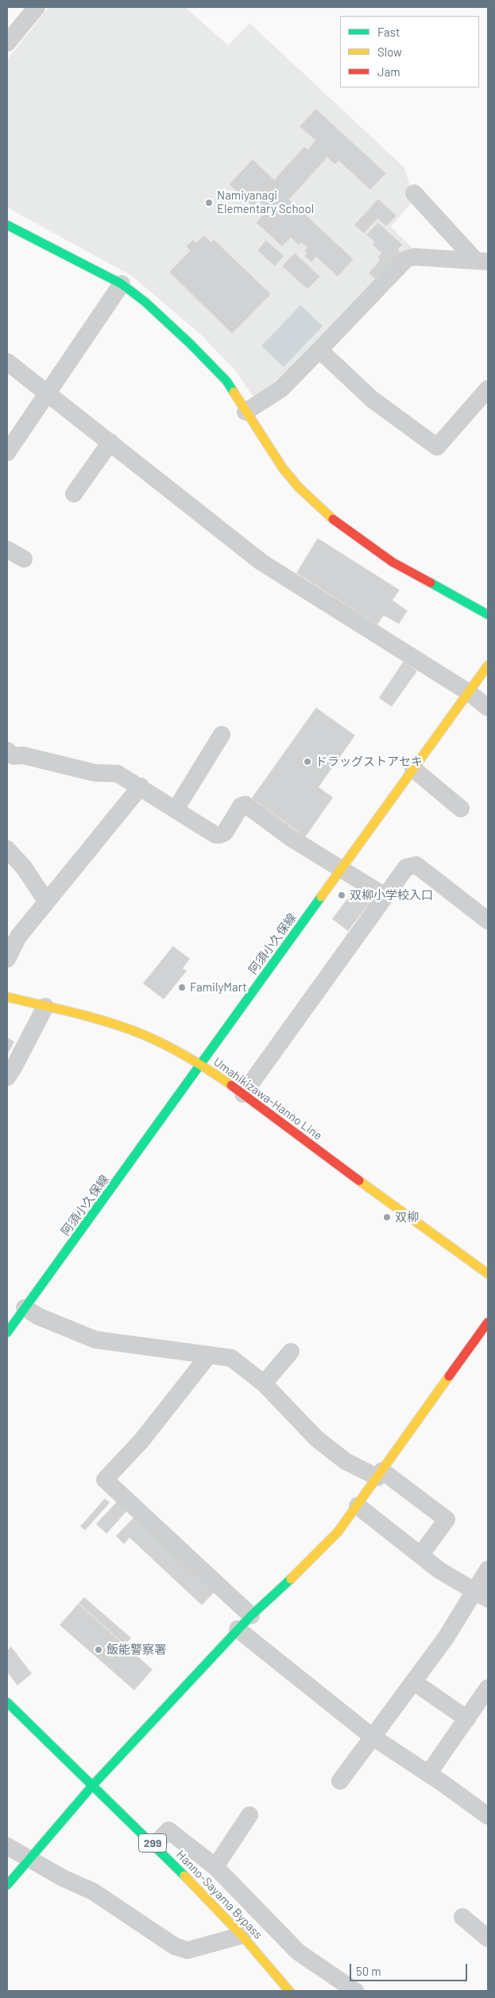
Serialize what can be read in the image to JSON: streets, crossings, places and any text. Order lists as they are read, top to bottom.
{
  "streets": {
    "main road": [
      "阿須小久保線",
      "Umahikizawa-Hanno Line",
      "299",
      "Hanno-Sayama Bypass"
    ]
  },
  "crossings": [
    ["阿須小久保線", "Umahikizawa-Hanno Line"]
  ],
  "places": [
    "Namiyanagi Elementary School",
    "ドラッグストアセキ",
    "双柳小学校入口",
    "FamilyMart",
    "双柳",
    "飯能警察署"
  ],
  "legend": ["Fast", "Slow", "Jam"],
  "scale_bar": "50 m"
}
